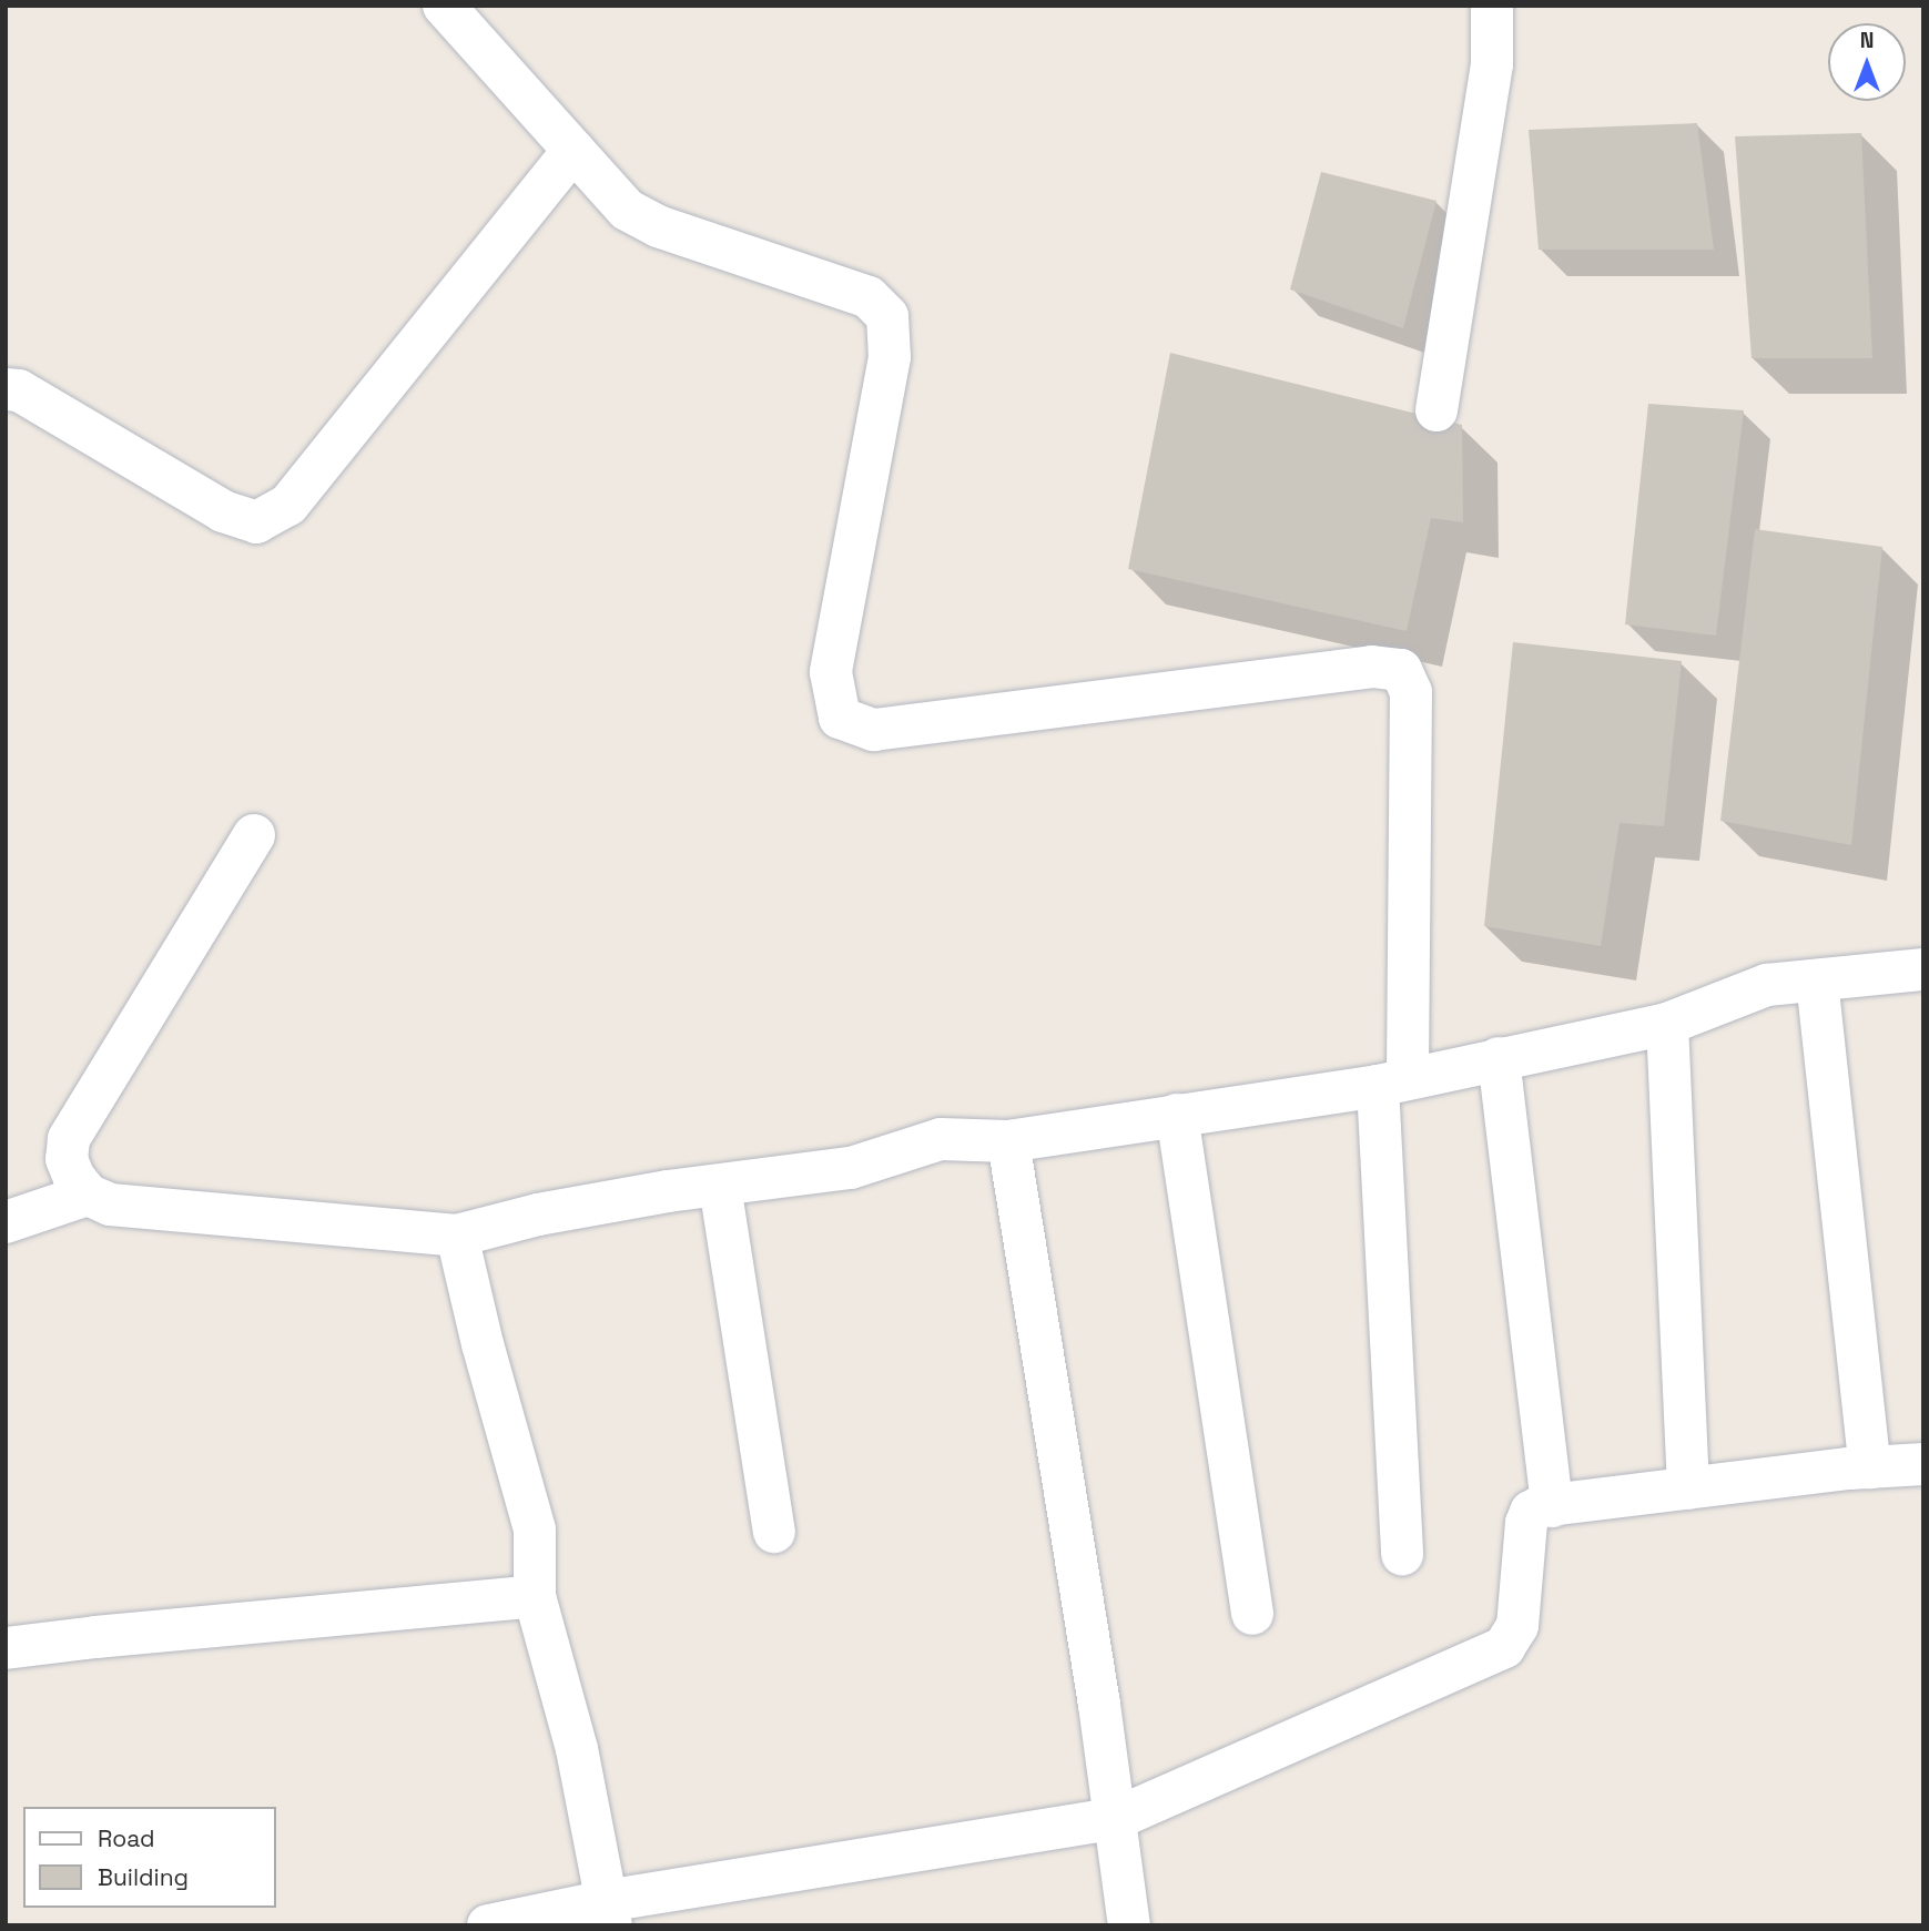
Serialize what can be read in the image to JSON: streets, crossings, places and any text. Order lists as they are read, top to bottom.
{
  "legend": ["Road", "Building"],
  "north": "top"
}
